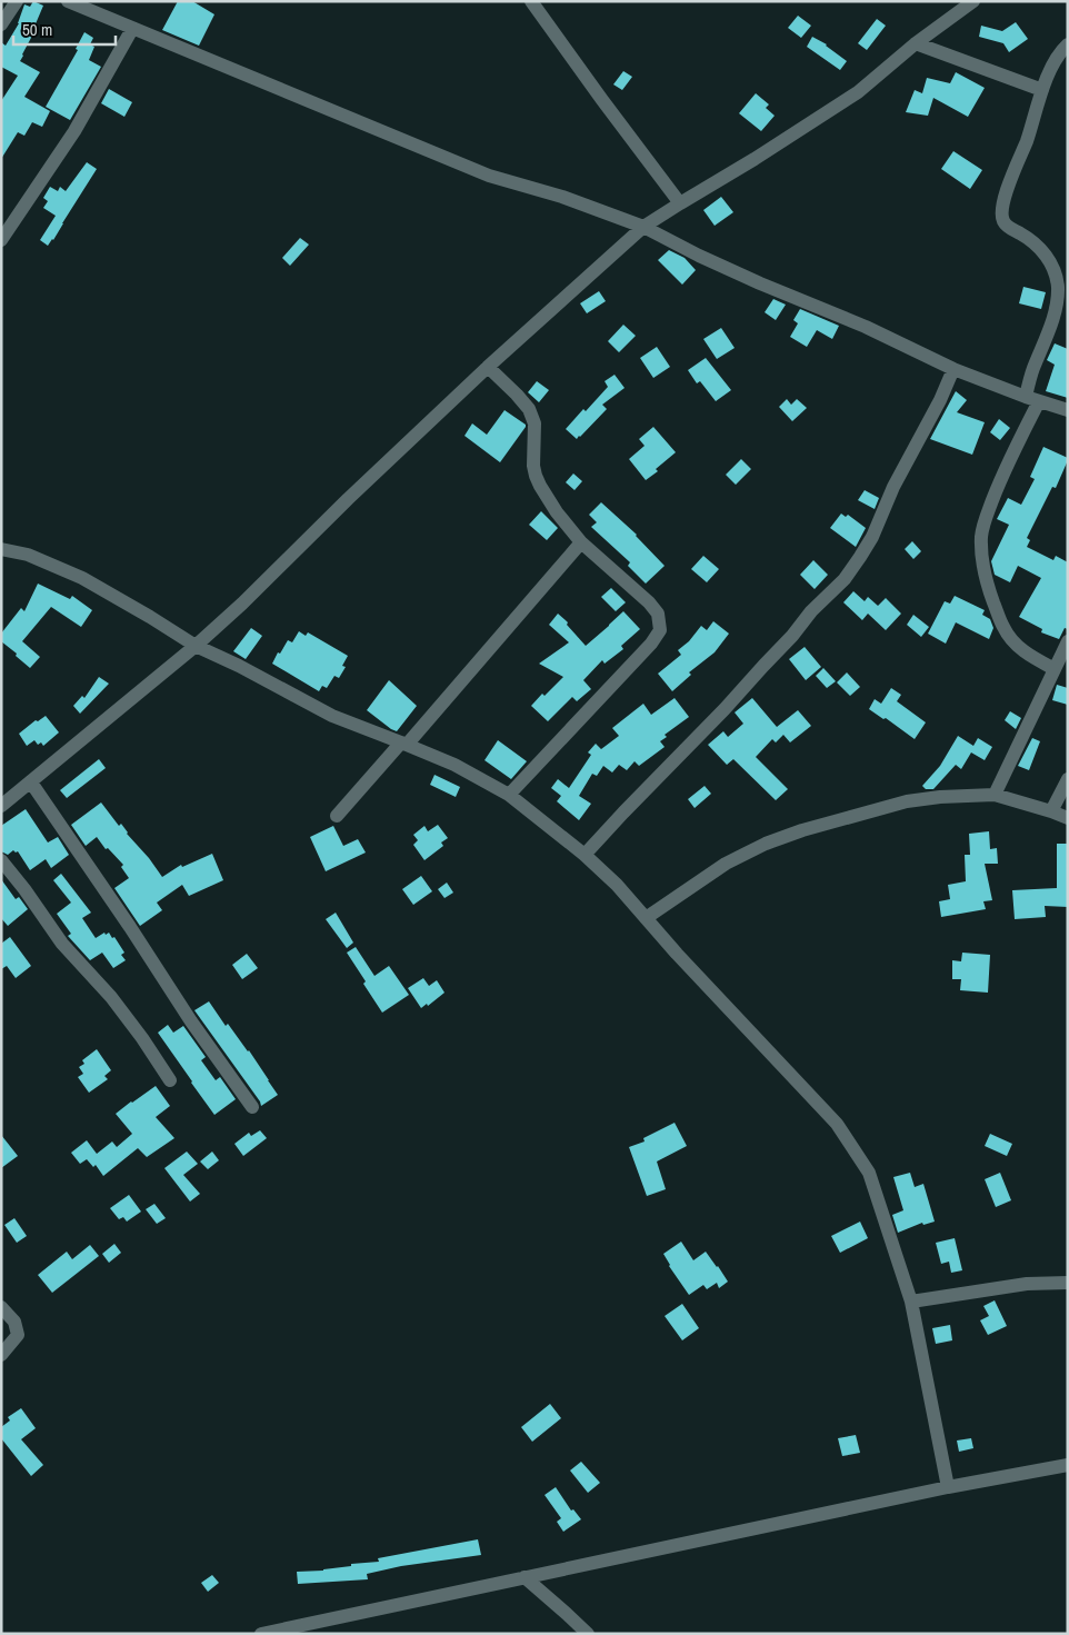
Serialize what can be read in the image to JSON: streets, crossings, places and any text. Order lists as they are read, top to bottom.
{
  "scale_bar": "50 m"
}
